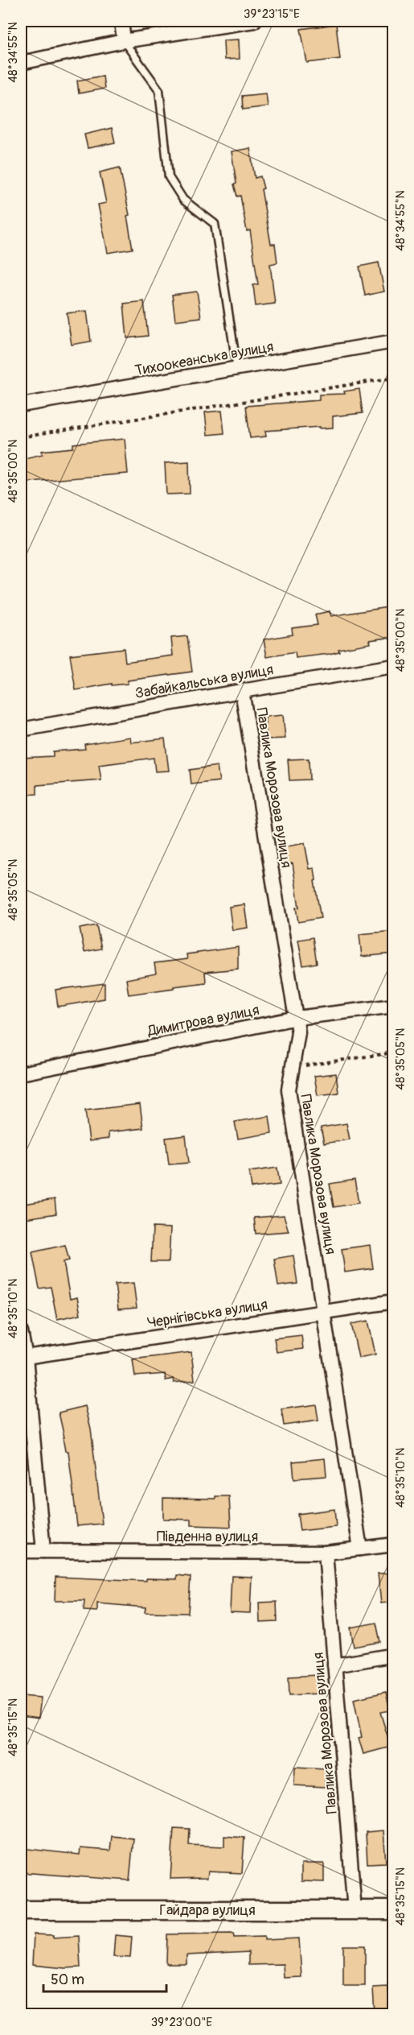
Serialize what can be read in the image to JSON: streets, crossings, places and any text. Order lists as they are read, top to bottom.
{
  "streets": {
    "street": [
      "Тихоокеанська вулиця",
      "Забайкальська вулиця",
      "Павлика Морозова вулиця",
      "Димитрова вулиця",
      "Чернігівська вулиця",
      "Південна вулиця",
      "Гайдара вулиця"
    ]
  },
  "crossings": [
    ["Забайкальська вулиця", "Павлика Морозова вулиця"],
    ["Павлика Морозова вулиця", "Димитрова вулиця"],
    ["Павлика Морозова вулиця", "Чернігівська вулиця"],
    ["Павлика Морозова вулиця", "Південна вулиця"],
    ["Павлика Морозова вулиця", "Гайдара вулиця"]
  ],
  "scale_bar": "50 m",
  "coordinates": [
    "39°23'15\"E",
    "48°34'55\"N",
    "48°35'00\"N",
    "48°35'05\"N",
    "48°35'10\"N",
    "48°35'15\"N",
    "39°23'00\"E"
  ]
}
